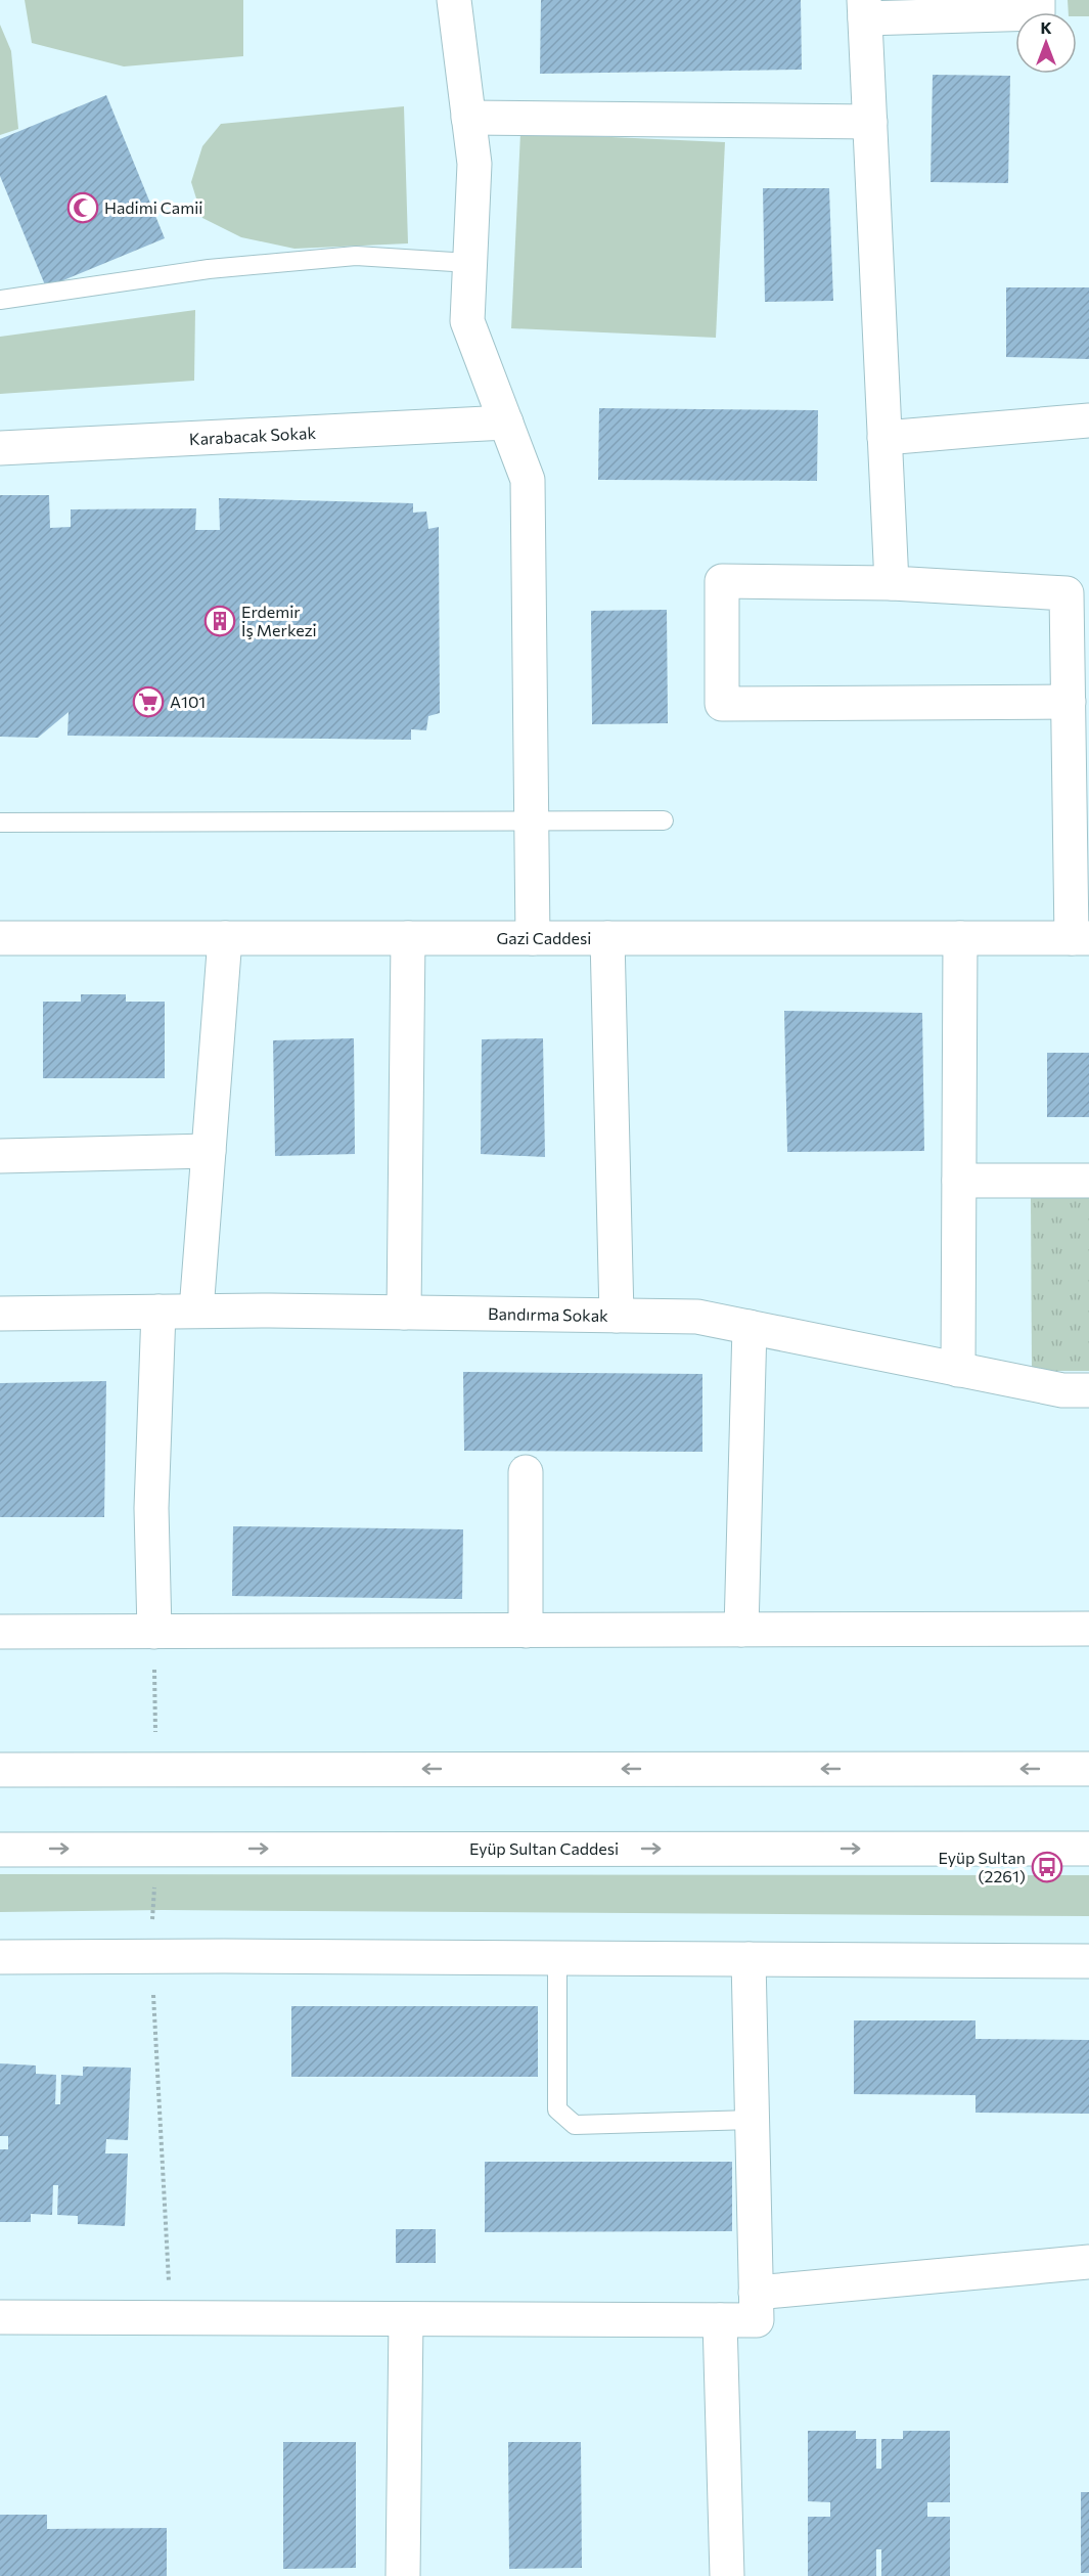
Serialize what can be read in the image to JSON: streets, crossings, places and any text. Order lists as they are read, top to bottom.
{
  "streets": {
    "street": [
      "Karabacak Sokak",
      "Gazi Caddesi",
      "Bandırma Sokak",
      "Eyüp Sultan Caddesi"
    ]
  },
  "places": {
    "mosque": ["Hadimi Camii"],
    "building": ["Erdemir İş Merkezi"],
    "supermarket": ["A101"],
    "bus stop": ["Eyüp Sultan (2261)"]
  },
  "north": "top"
}
